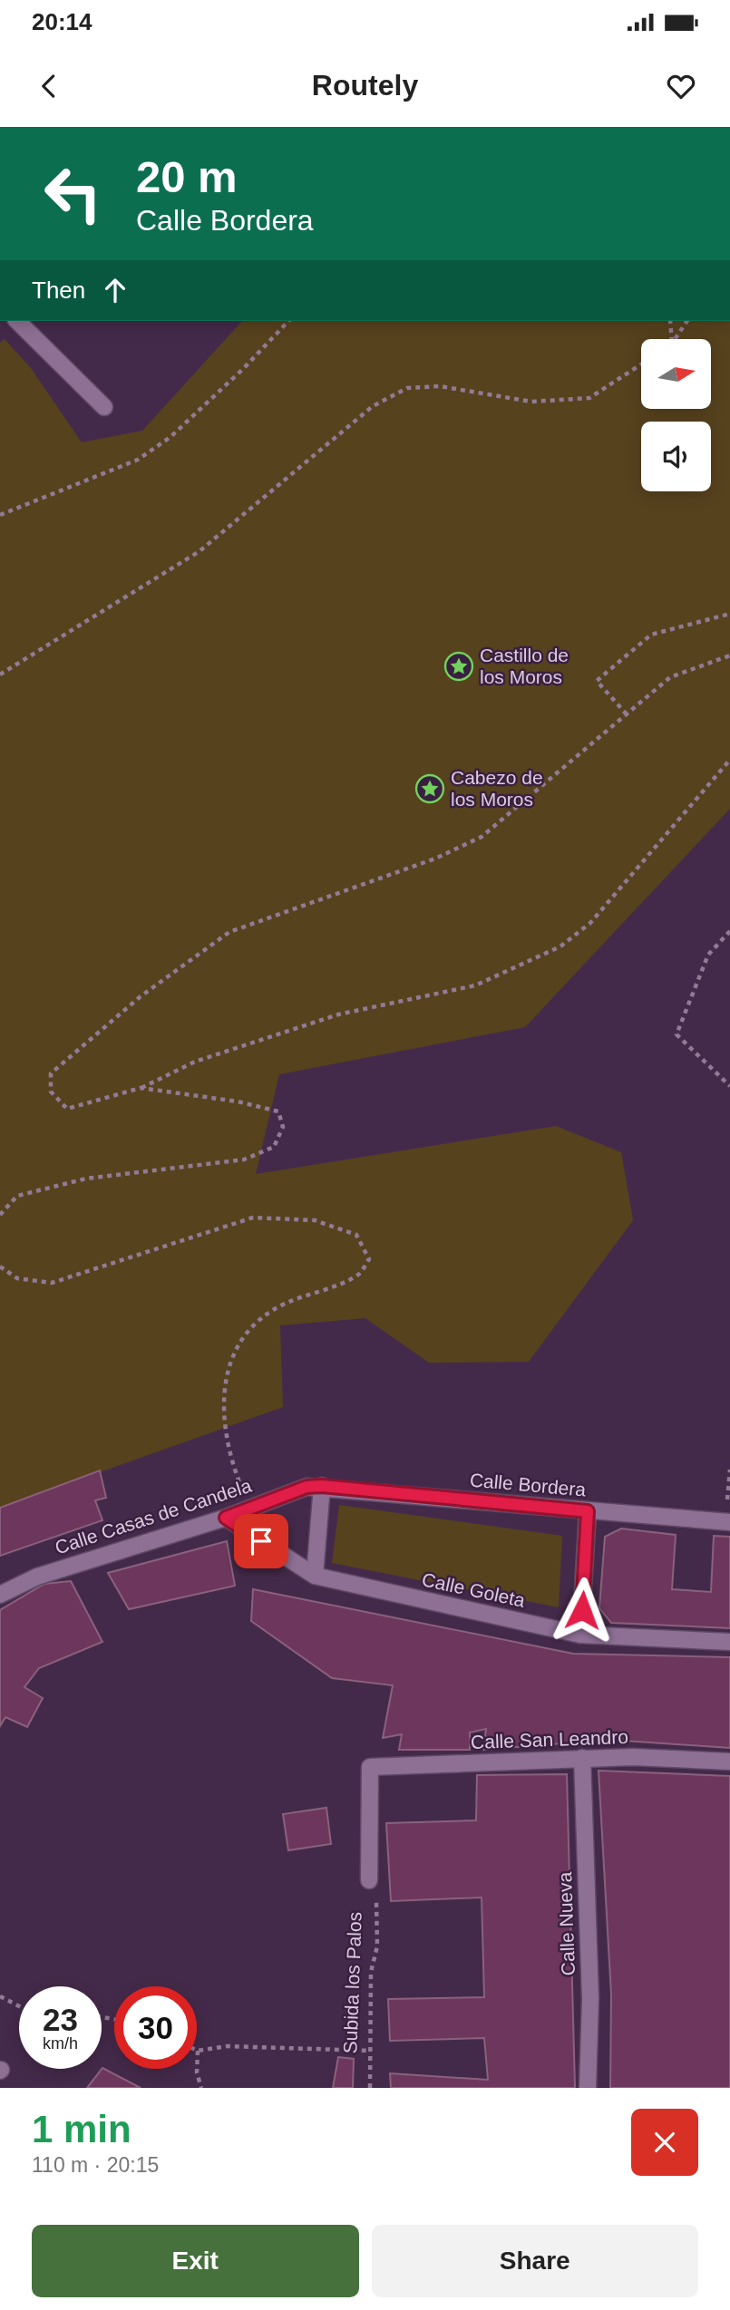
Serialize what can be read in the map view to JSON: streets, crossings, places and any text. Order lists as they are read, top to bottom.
{
  "streets": {
    "street": [
      "Calle Bordera",
      "Calle Casas de Candela",
      "Calle Goleta",
      "Calle San Leandro",
      "Calle Nueva"
    ],
    "path": ["Subida los Palos"]
  },
  "crossings": [
    ["Calle Bordera", "Calle Casas de Candela"],
    ["Calle Casas de Candela", "Calle Goleta"],
    ["Calle San Leandro", "Calle Nueva"],
    ["Calle San Leandro", "Subida los Palos"]
  ],
  "places": {
    "place": ["Castillo de los Moros", "Cabezo de los Moros"]
  },
  "north": "right",
  "page": {
    "status": "20:14",
    "header": "Routely",
    "turn": ["20 m", "Calle Bordera"],
    "then": "Then",
    "speed": "23 km/h",
    "limit": "30",
    "heading": ["1 min", "110 m · 20:15"],
    "buttons": ["Exit", "Share"]
  }
}
